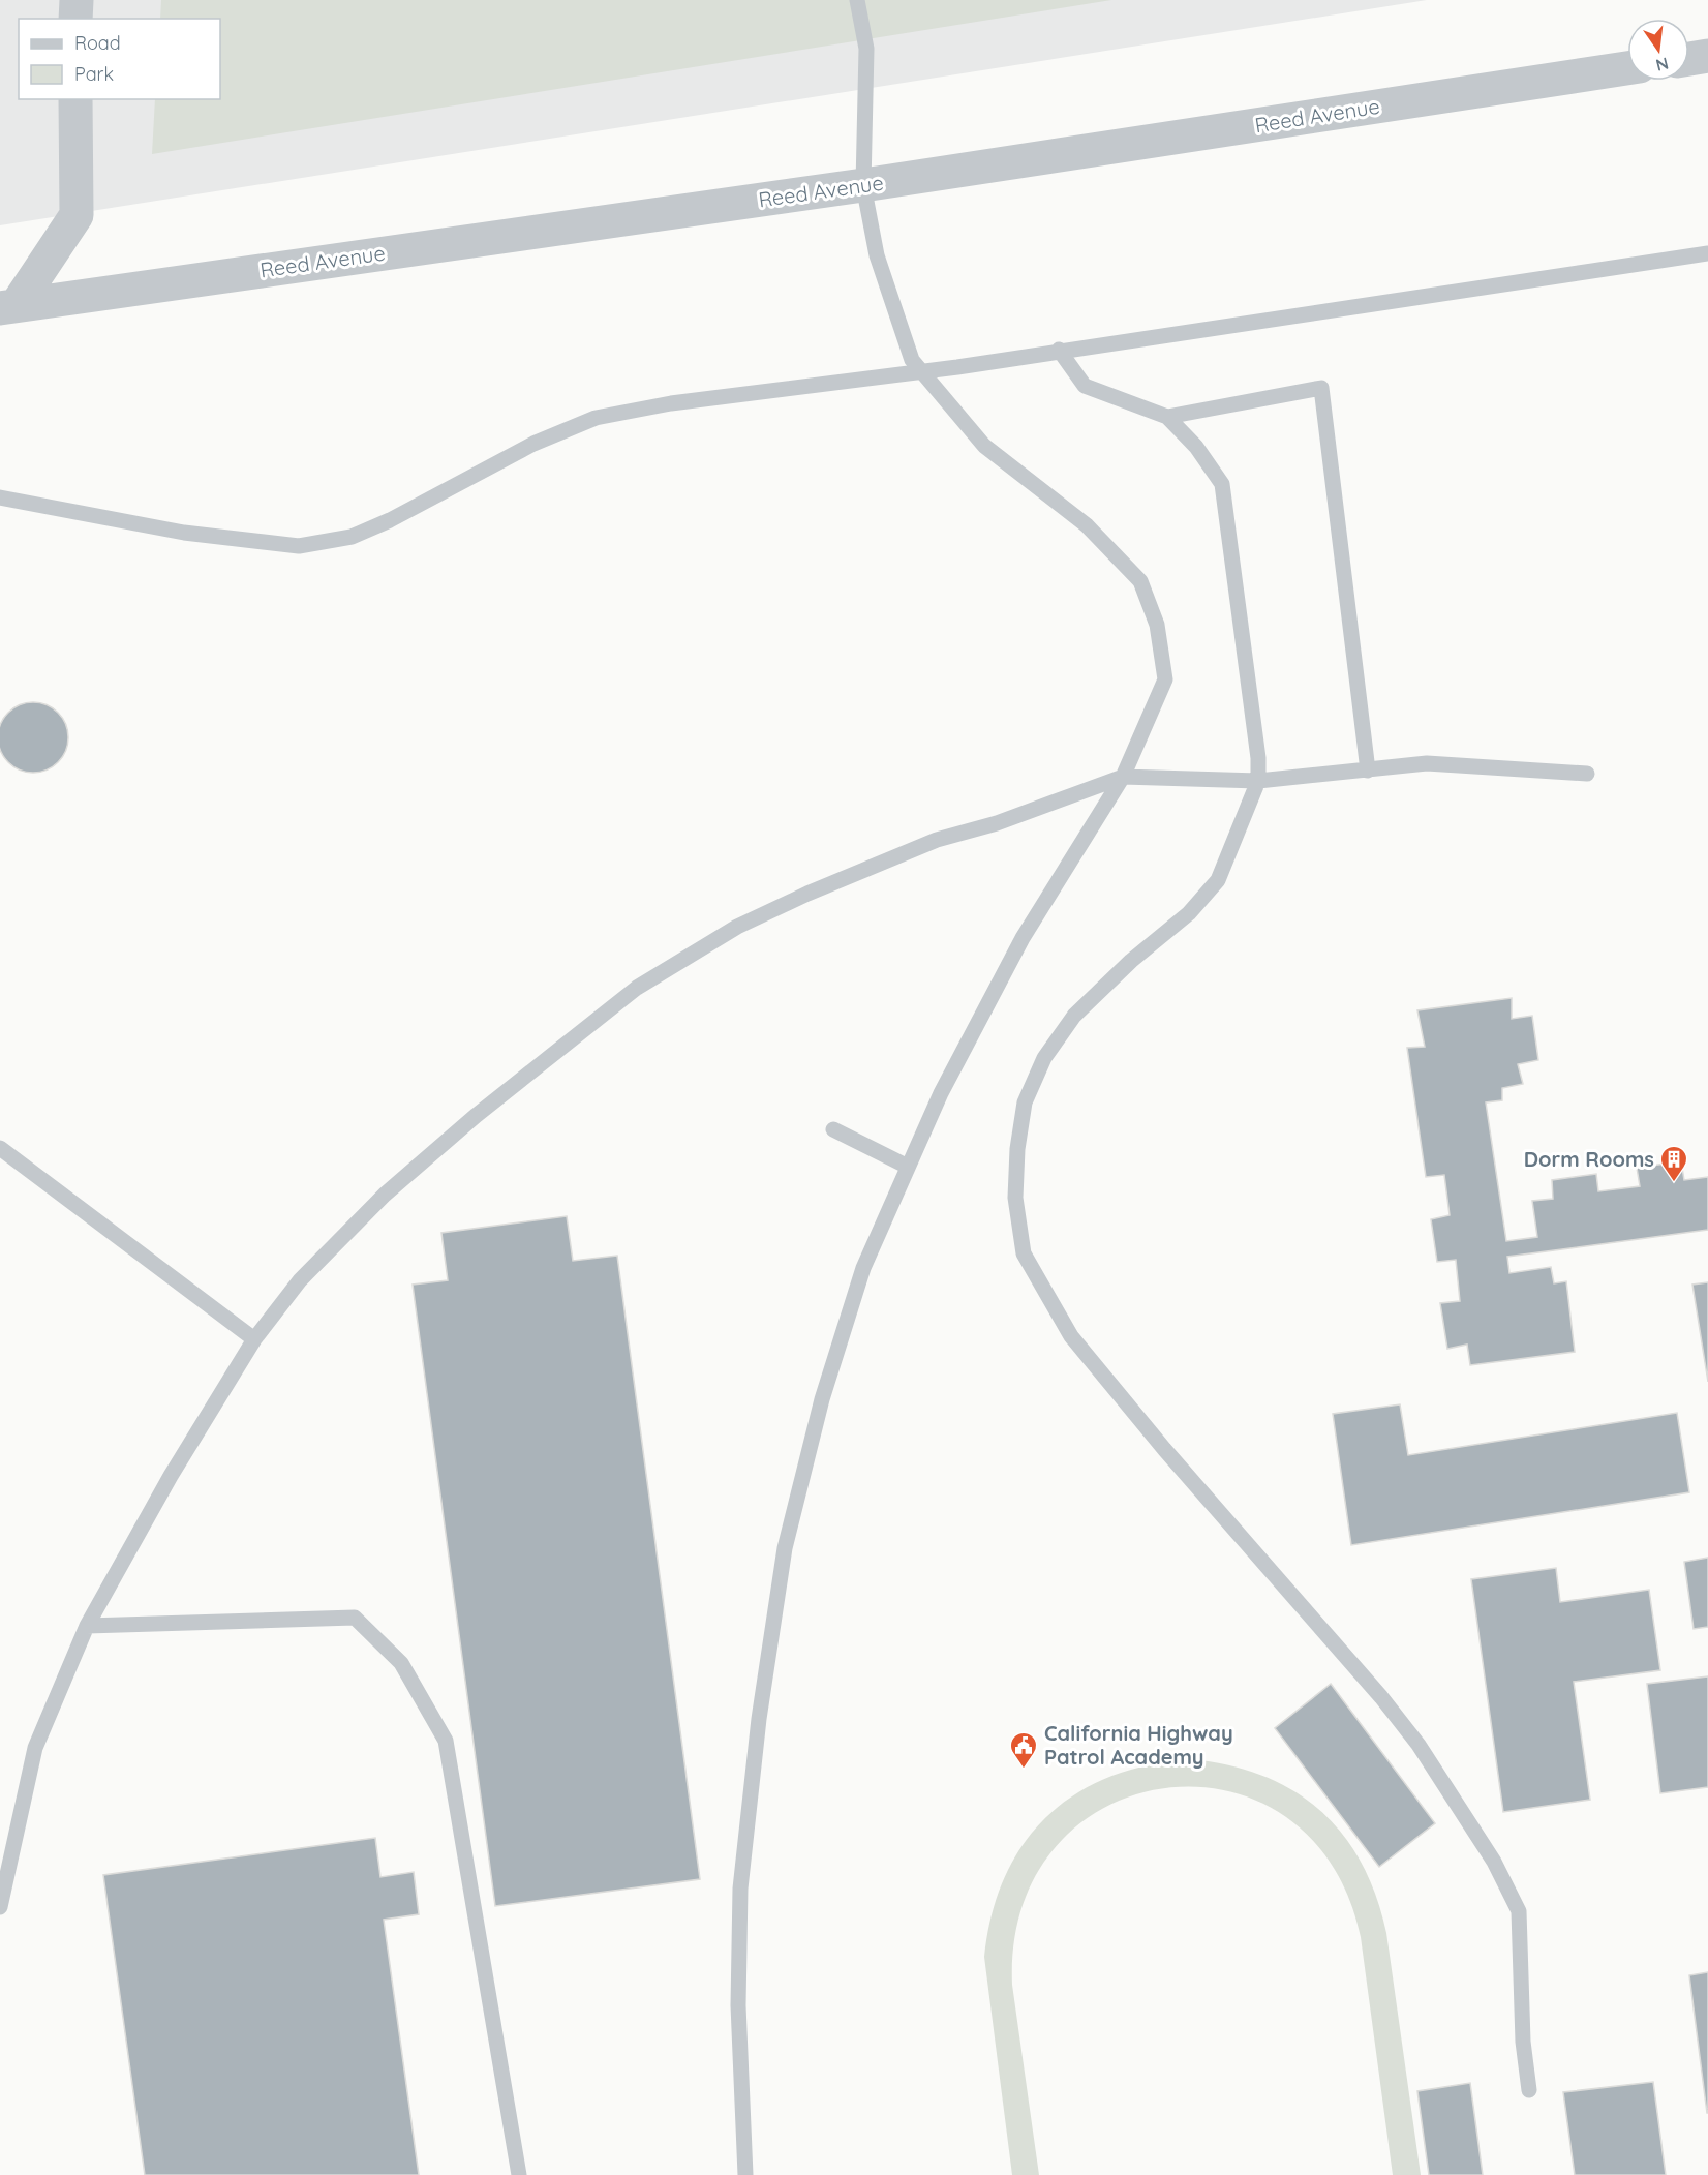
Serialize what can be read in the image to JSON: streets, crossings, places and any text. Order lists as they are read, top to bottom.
{
  "streets": {
    "street": ["Reed Avenue"]
  },
  "places": {
    "building": ["Dorm Rooms"],
    "public building": ["California Highway Patrol Academy"]
  },
  "legend": ["Road", "Park"],
  "north": "bottom"
}
